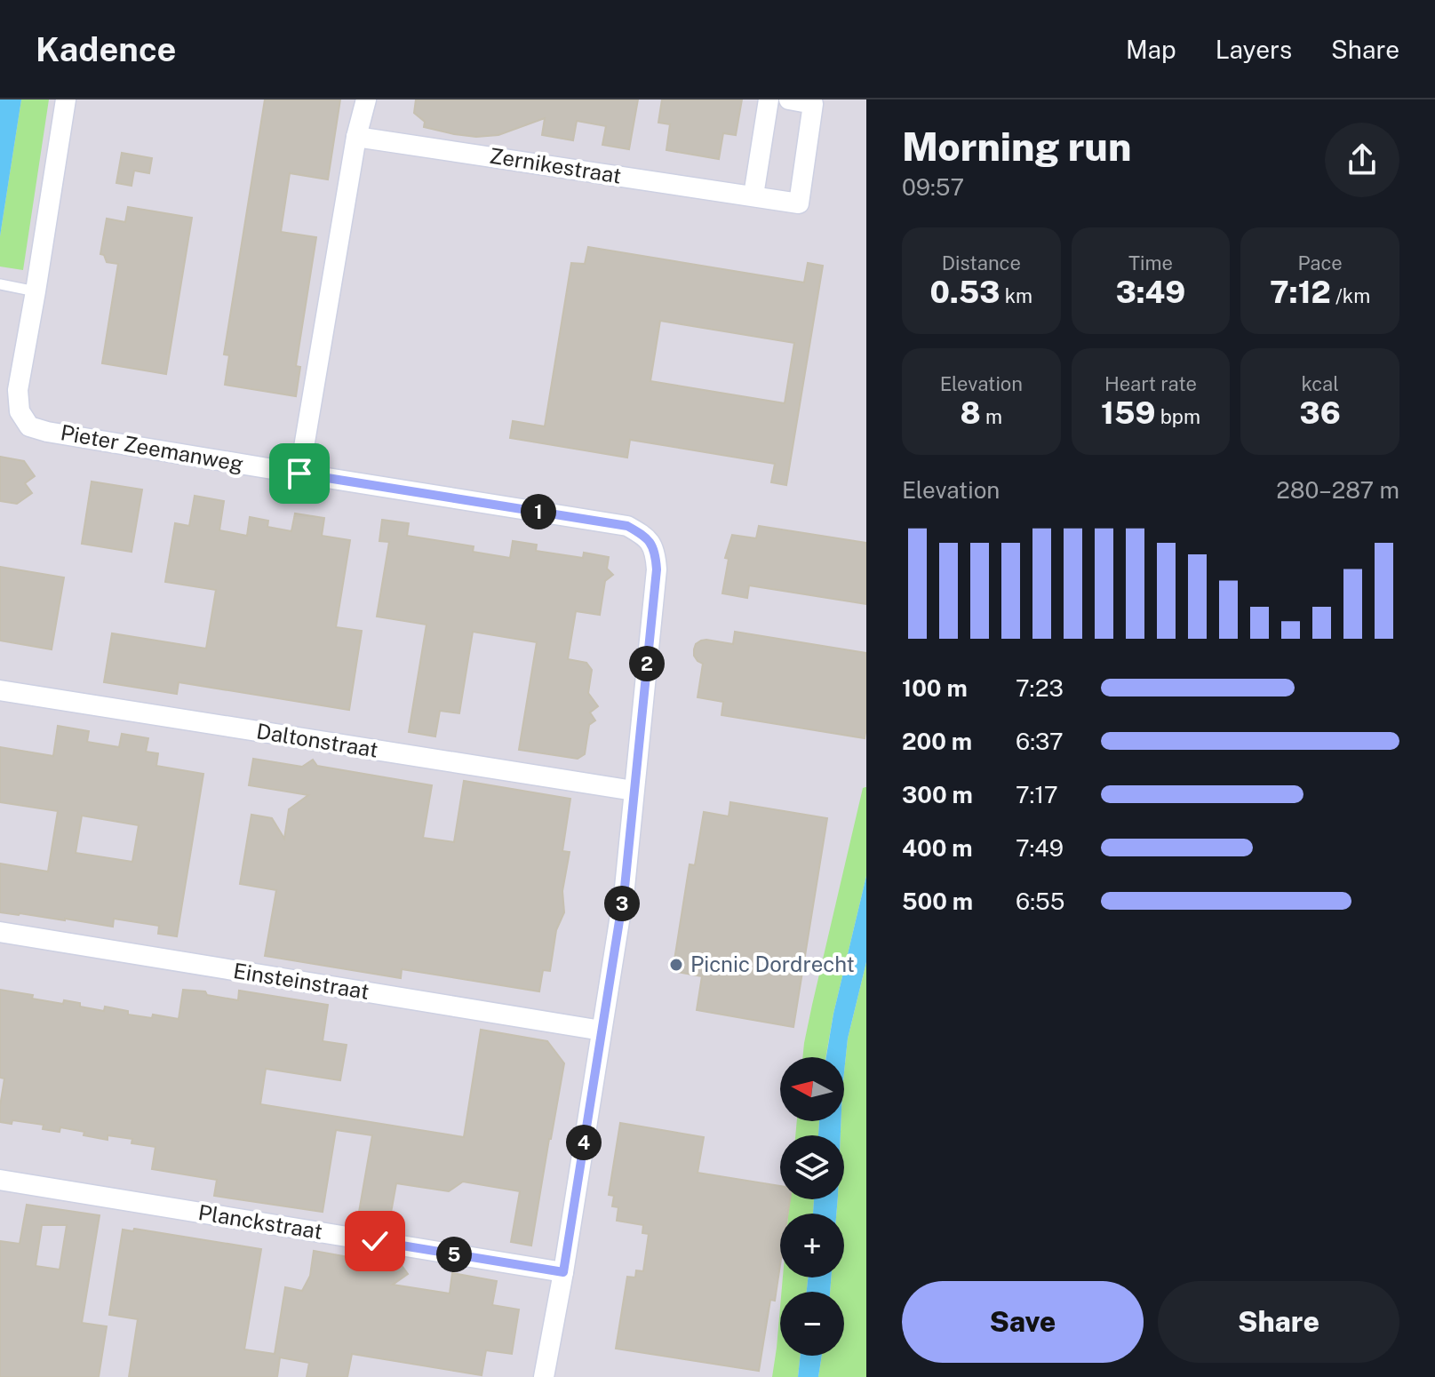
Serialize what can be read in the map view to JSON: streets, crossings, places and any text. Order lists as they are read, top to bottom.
{
  "streets": {
    "street": [
      "Zernikestraat",
      "Pieter Zeemanweg",
      "Daltonstraat",
      "Einsteinstraat",
      "Planckstraat"
    ]
  },
  "crossings": [
    ["Pieter Zeemanweg", "Daltonstraat"],
    ["Pieter Zeemanweg", "Einsteinstraat"],
    ["Pieter Zeemanweg", "Planckstraat"]
  ],
  "places": ["Picnic Dordrecht"],
  "north": "left",
  "page": {
    "header": "Kadence",
    "nav": ["Map", "Layers", "Share"],
    "heading": ["Morning run", "09:57"],
    "stats": [
      ["Distance", "0.53 km"],
      ["Time", "3:49"],
      ["Pace", "7:12 /km"],
      ["Elevation", "8 m"],
      ["Heart rate", "159 bpm"],
      ["kcal", "36"]
    ],
    "chart": ["Elevation", "280–287 m"],
    "pins": [
      "1",
      "2",
      "3",
      "4",
      "5"
    ],
    "list": [
      {
        "name": "100 m",
        "note": "7:23"
      },
      {
        "name": "200 m",
        "note": "6:37"
      },
      {
        "name": "300 m",
        "note": "7:17"
      },
      {
        "name": "400 m",
        "note": "7:49"
      },
      {
        "name": "500 m",
        "note": "6:55"
      }
    ],
    "map_buttons": ["+", "−"],
    "buttons": ["Save", "Share"]
  }
}
